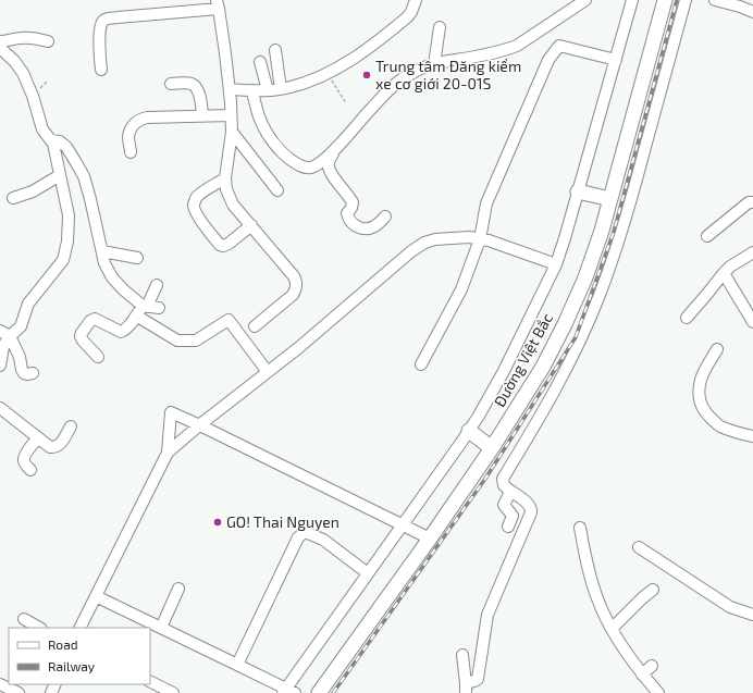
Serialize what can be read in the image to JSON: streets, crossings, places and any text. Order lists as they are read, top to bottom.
{
  "streets": {
    "main road": ["Đường Việt Bắc"]
  },
  "places": ["Trung tâm Đăng kiểm xe cơ giới 20-01S", "GO! Thai Nguyen"],
  "legend": ["Road", "Railway"]
}
